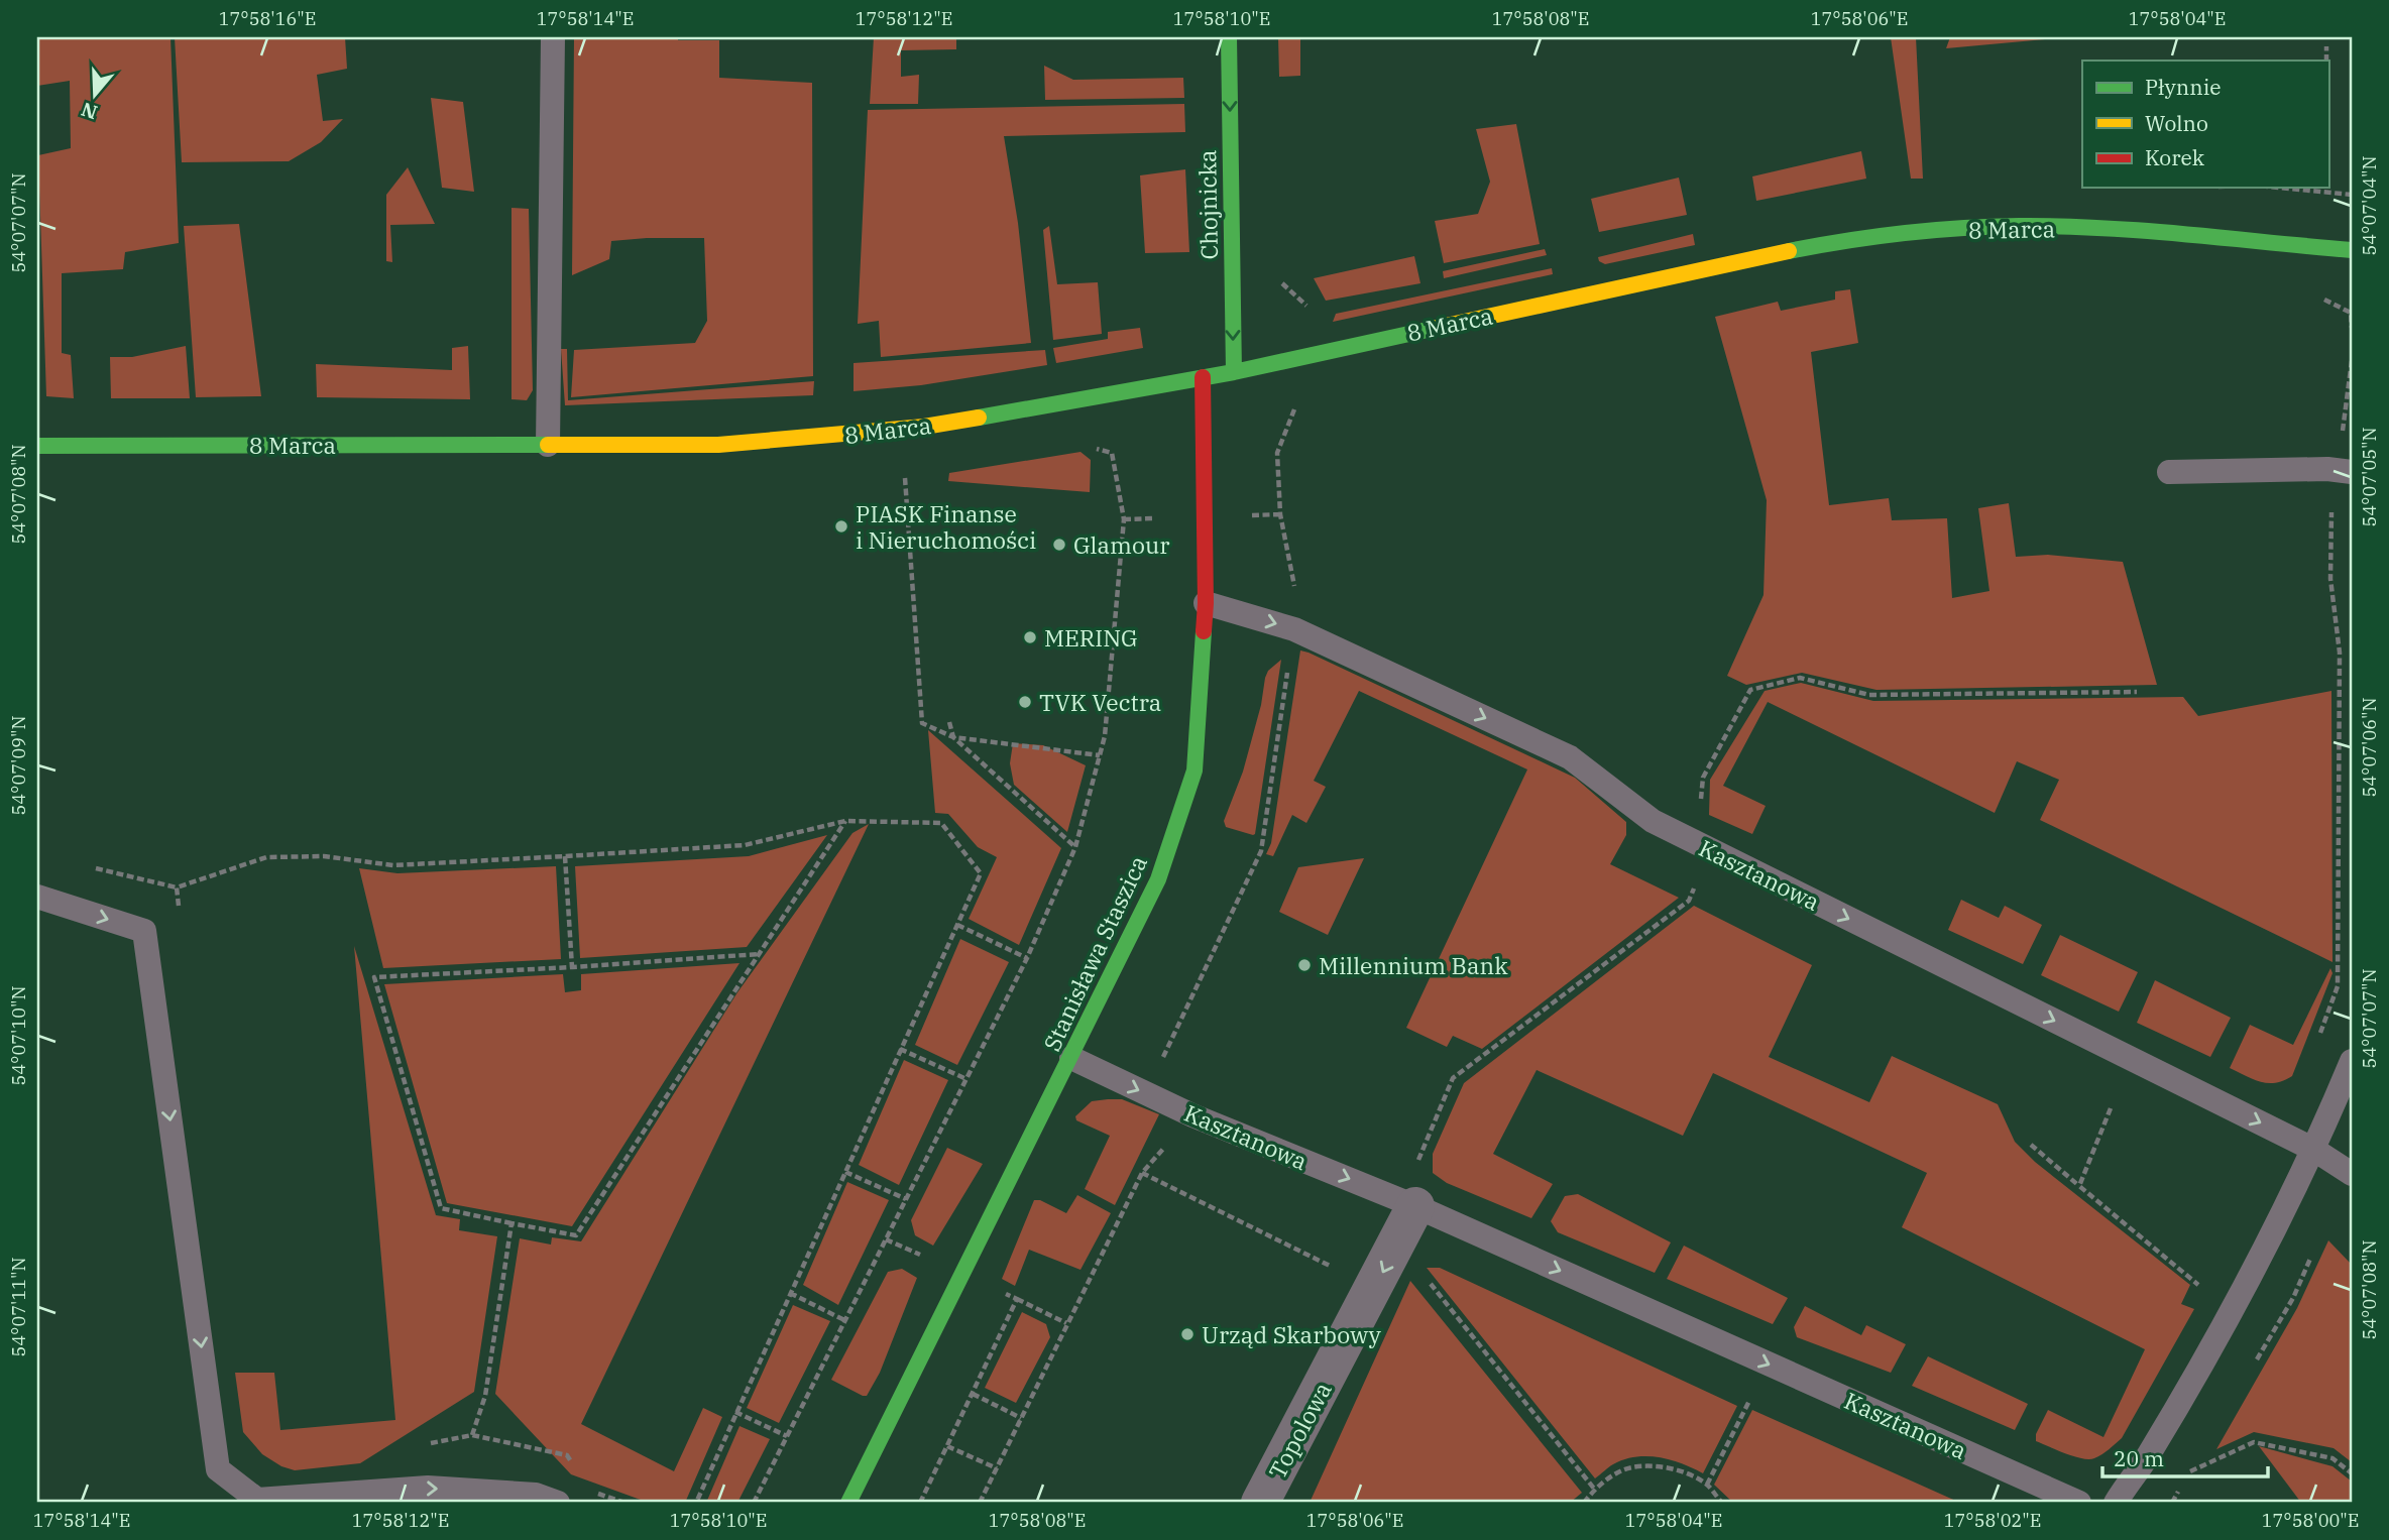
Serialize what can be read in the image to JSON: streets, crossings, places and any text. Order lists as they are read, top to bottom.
{
  "streets": {
    "street": [
      "Chojnicka",
      "8 Marca",
      "Stanisława Staszica",
      "Topolowa"
    ],
    "lane": ["Kasztanowa"]
  },
  "crossings": [
    ["Chojnicka", "8 Marca"],
    ["8 Marca", "Stanisława Staszica"],
    ["Kasztanowa", "Stanisława Staszica"],
    ["Kasztanowa", "Topolowa"]
  ],
  "one_way": ["Chojnicka", "Kasztanowa", "Topolowa"],
  "places": [
    "PIASK Finanse i Nieruchomości",
    "Glamour",
    "MERING",
    "TVK Vectra",
    "Millennium Bank",
    "Urząd Skarbowy"
  ],
  "legend": ["Płynnie", "Wolno", "Korek"],
  "scale_bar": "20 m",
  "north": "bottom",
  "coordinates": [
    "17°58'16\"E",
    "17°58'14\"E",
    "17°58'12\"E",
    "17°58'10\"E",
    "17°58'08\"E",
    "17°58'06\"E",
    "17°58'04\"E",
    "54°07'04\"N",
    "54°07'07\"N",
    "54°07'05\"N",
    "54°07'08\"N",
    "54°07'06\"N",
    "54°07'09\"N",
    "54°07'10\"N",
    "54°07'11\"N",
    "17°58'02\"E",
    "17°58'00\"E"
  ]
}
